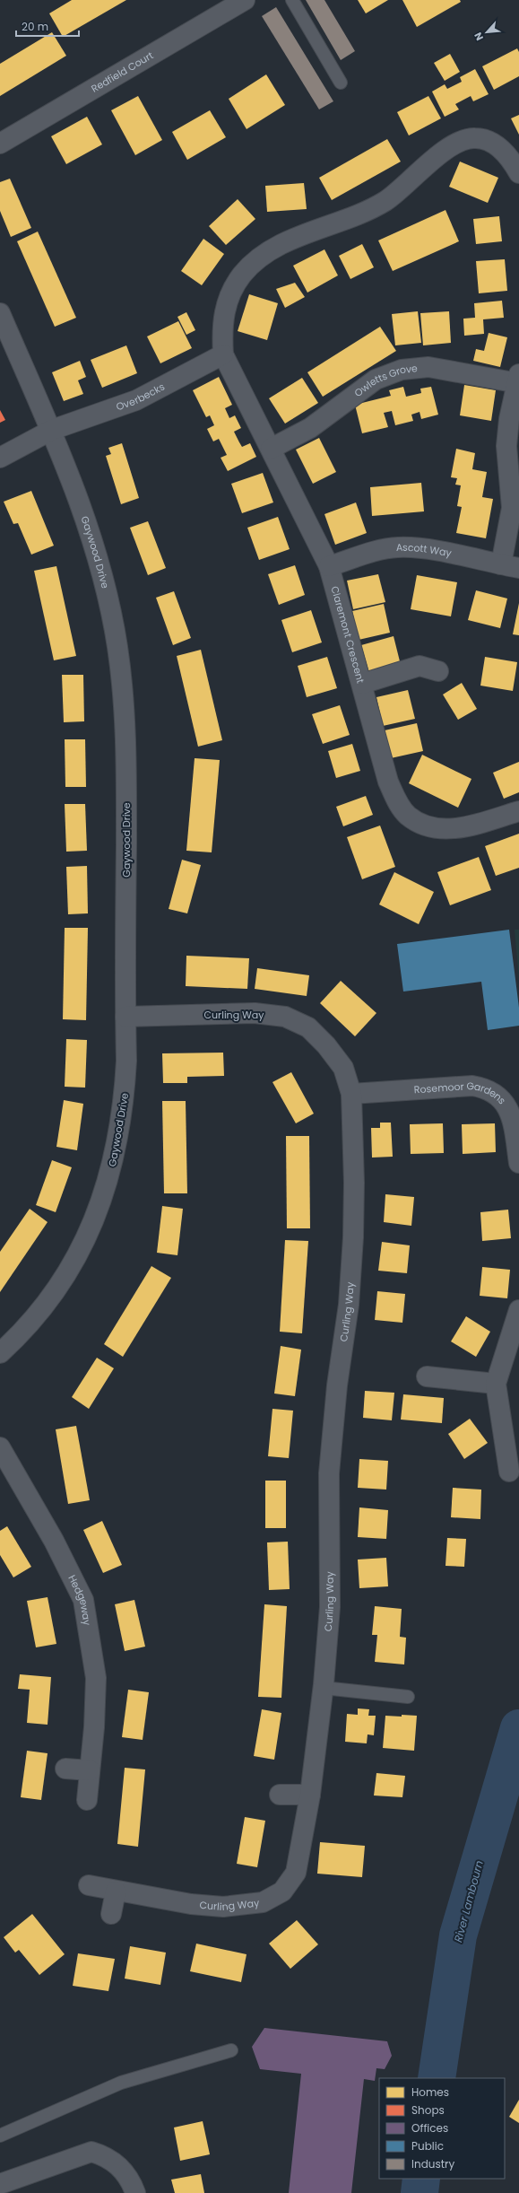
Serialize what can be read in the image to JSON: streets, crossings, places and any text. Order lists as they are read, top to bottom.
{
  "streets": {
    "street": [
      "Redfield Court",
      "Owletts Grove",
      "Overbecks",
      "Ascott Way",
      "Gaywood Drive",
      "Claremont Crescent",
      "Curling Way",
      "Rosemoor Gardens",
      "Hedgeway"
    ]
  },
  "crossings": [
    ["Owletts Grove", "Claremont Crescent"],
    ["Overbecks", "Gaywood Drive"],
    ["Overbecks", "Claremont Crescent"],
    ["Ascott Way", "Claremont Crescent"],
    ["Gaywood Drive", "Curling Way"],
    ["Curling Way", "Rosemoor Gardens"]
  ],
  "water": ["River Lambourn"],
  "legend": [
    "Homes",
    "Shops",
    "Offices",
    "Public",
    "Industry"
  ],
  "scale_bar": "20 m",
  "north": "bottom left"
}
